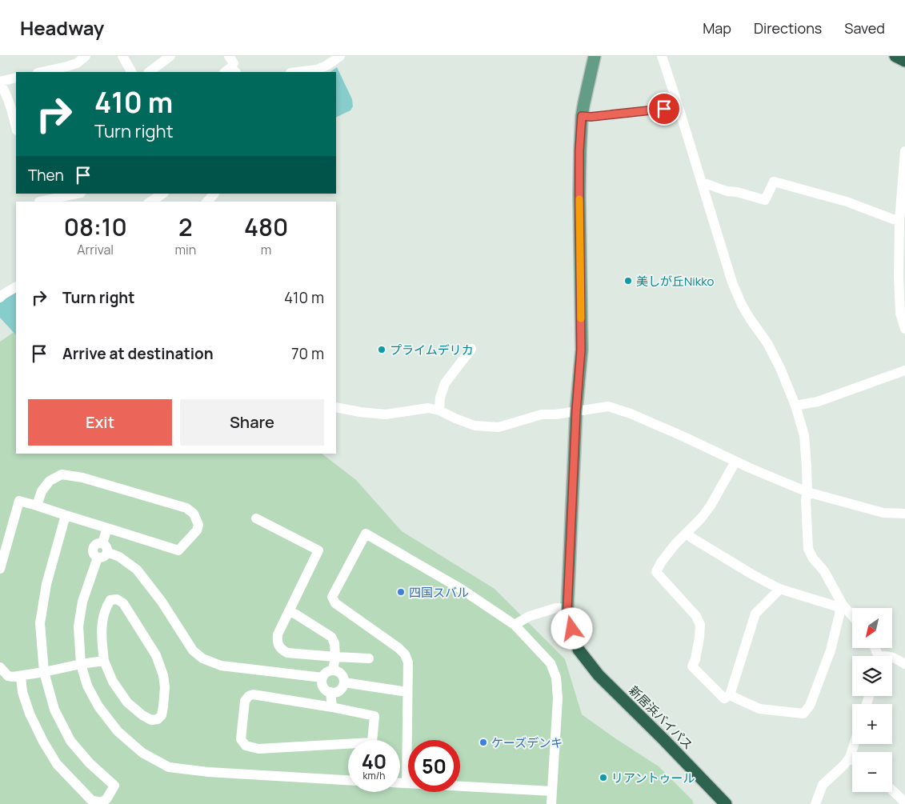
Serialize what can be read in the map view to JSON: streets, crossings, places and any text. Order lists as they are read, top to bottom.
{
  "streets": {
    "highway": ["新居浜バイパス"]
  },
  "places": [
    "美しが丘Nikko",
    "プライムデリカ",
    "四国スバル",
    "ケーズデンキ",
    "リアントゥール"
  ],
  "north": "bottom left",
  "page": {
    "header": "Headway",
    "nav": ["Map", "Directions", "Saved"],
    "turn": ["410 m", "Turn right"],
    "then": "Then",
    "eta": [
      "08:10",
      "Arrival",
      "2",
      "min",
      "480",
      "m"
    ],
    "list": [
      {
        "name": "Turn right",
        "value": "410 m"
      },
      {
        "name": "Arrive at destination",
        "value": "70 m"
      }
    ],
    "buttons": ["Exit", "Share"],
    "map_buttons": ["+", "−"],
    "speed": "40 km/h",
    "limit": "50"
  }
}
